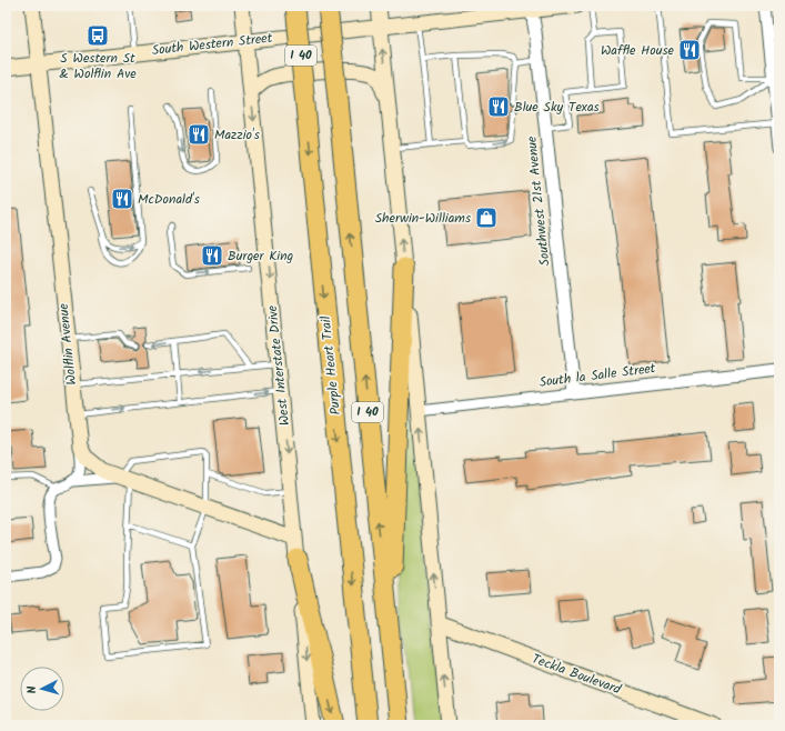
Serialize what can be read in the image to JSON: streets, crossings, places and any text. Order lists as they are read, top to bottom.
{
  "streets": {
    "highway": ["I 40", "Purple Heart Trail"],
    "main road": [
      "South Western Street",
      "Wolflin Avenue",
      "West Interstate Drive",
      "Teckla Boulevard"
    ],
    "street": ["Southwest 21st Avenue", "South la Salle Street"]
  },
  "crossings": [
    ["South Western Street", "Southwest 21st Avenue"],
    ["South Western Street", "Wolflin Avenue"],
    ["South Western Street", "West Interstate Drive"],
    ["Southwest 21st Avenue", "South la Salle Street"],
    ["Wolflin Avenue", "West Interstate Drive"]
  ],
  "one_way": ["West Interstate Drive"],
  "places": {
    "bus stop": ["S Western St & Wolflin Ave"],
    "restaurant": [
      "Waffle House",
      "Blue Sky Texas",
      "Mazzio's",
      "McDonald's",
      "Burger King"
    ],
    "shop": ["Sherwin-Williams"]
  },
  "north": "left"
}
